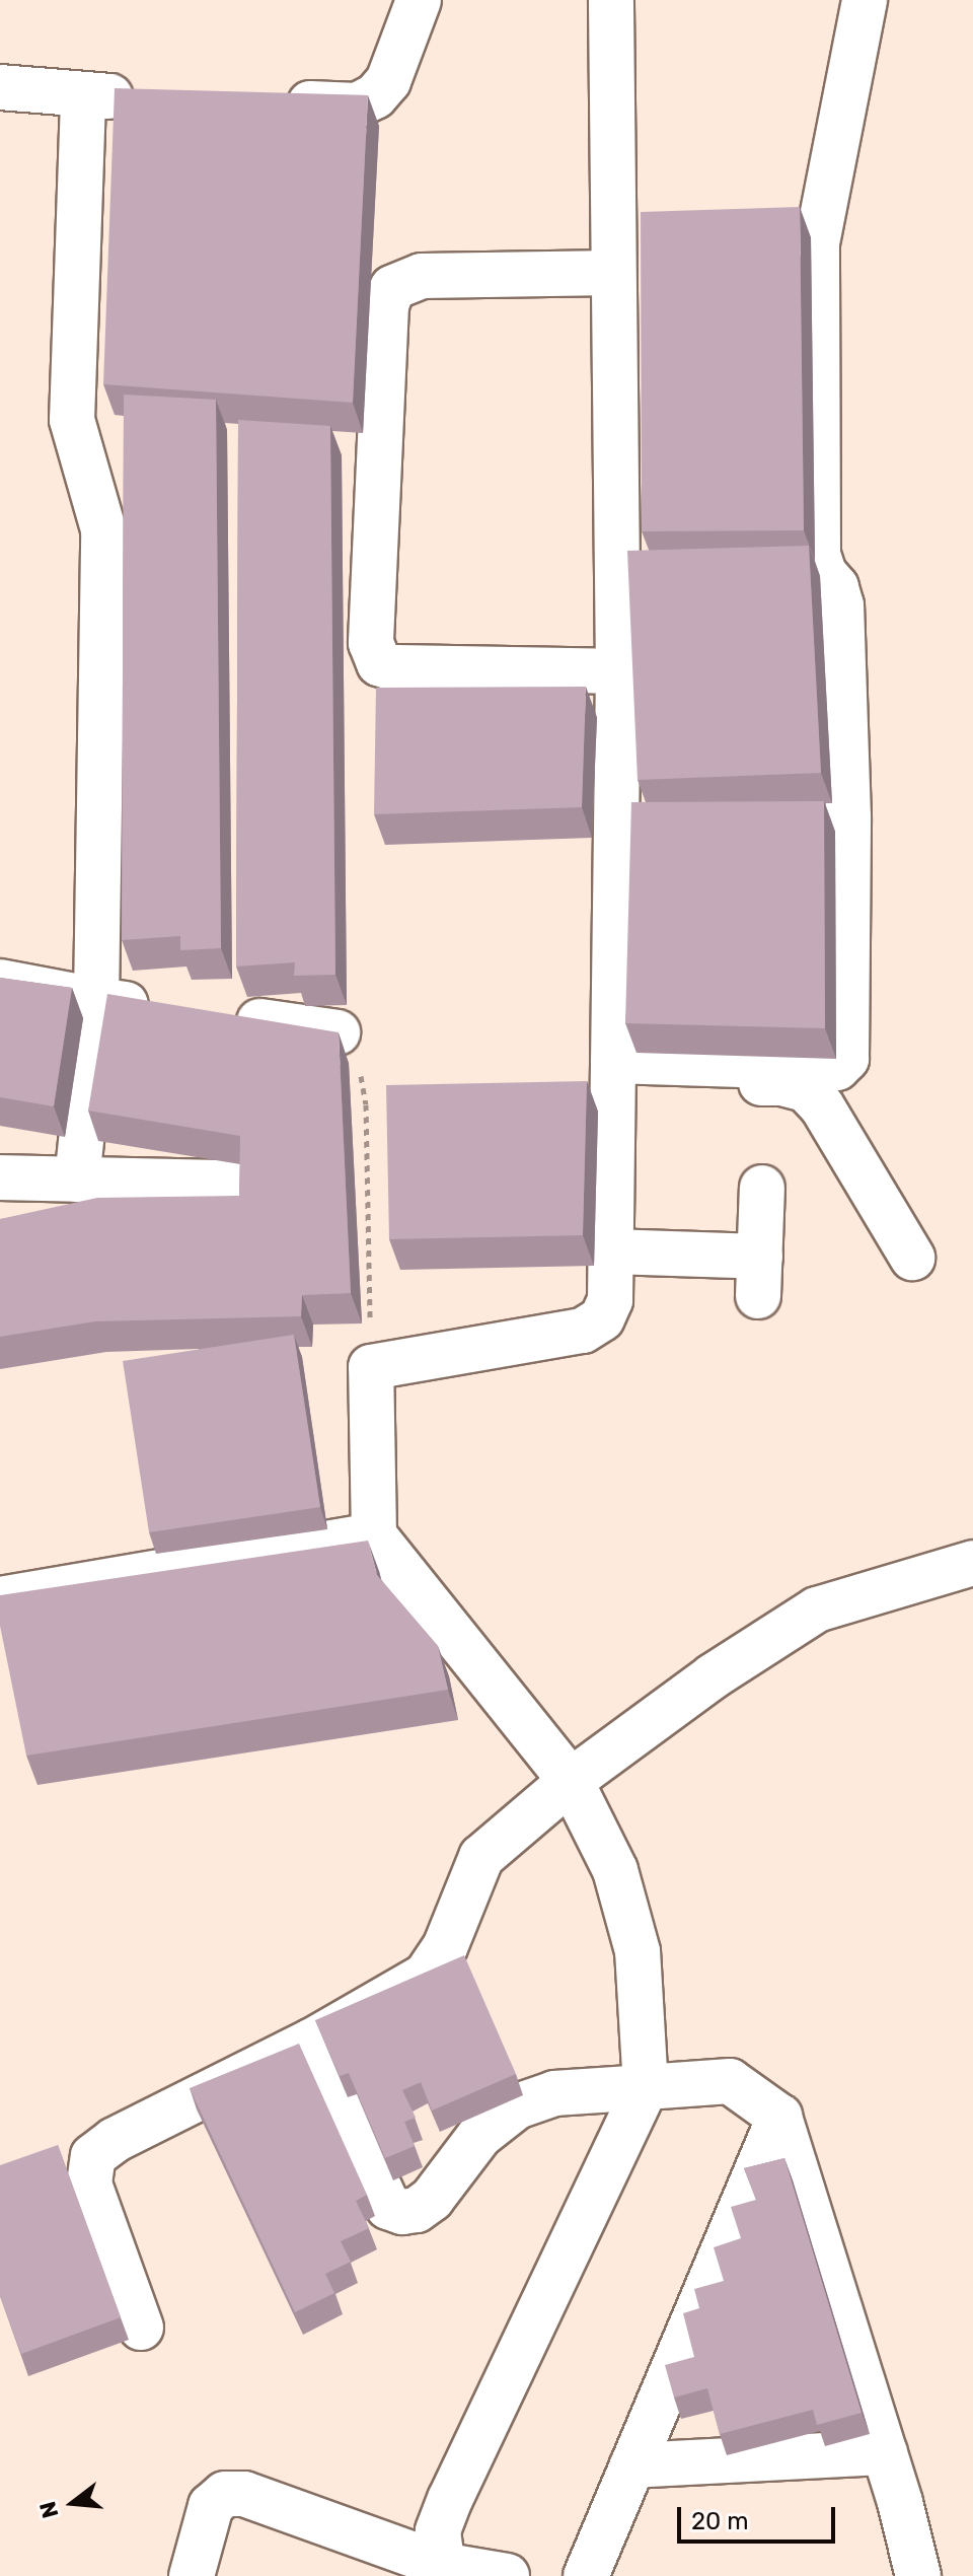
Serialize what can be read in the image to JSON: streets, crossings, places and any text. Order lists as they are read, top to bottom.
{
  "scale_bar": "20 m",
  "north": "left"
}
